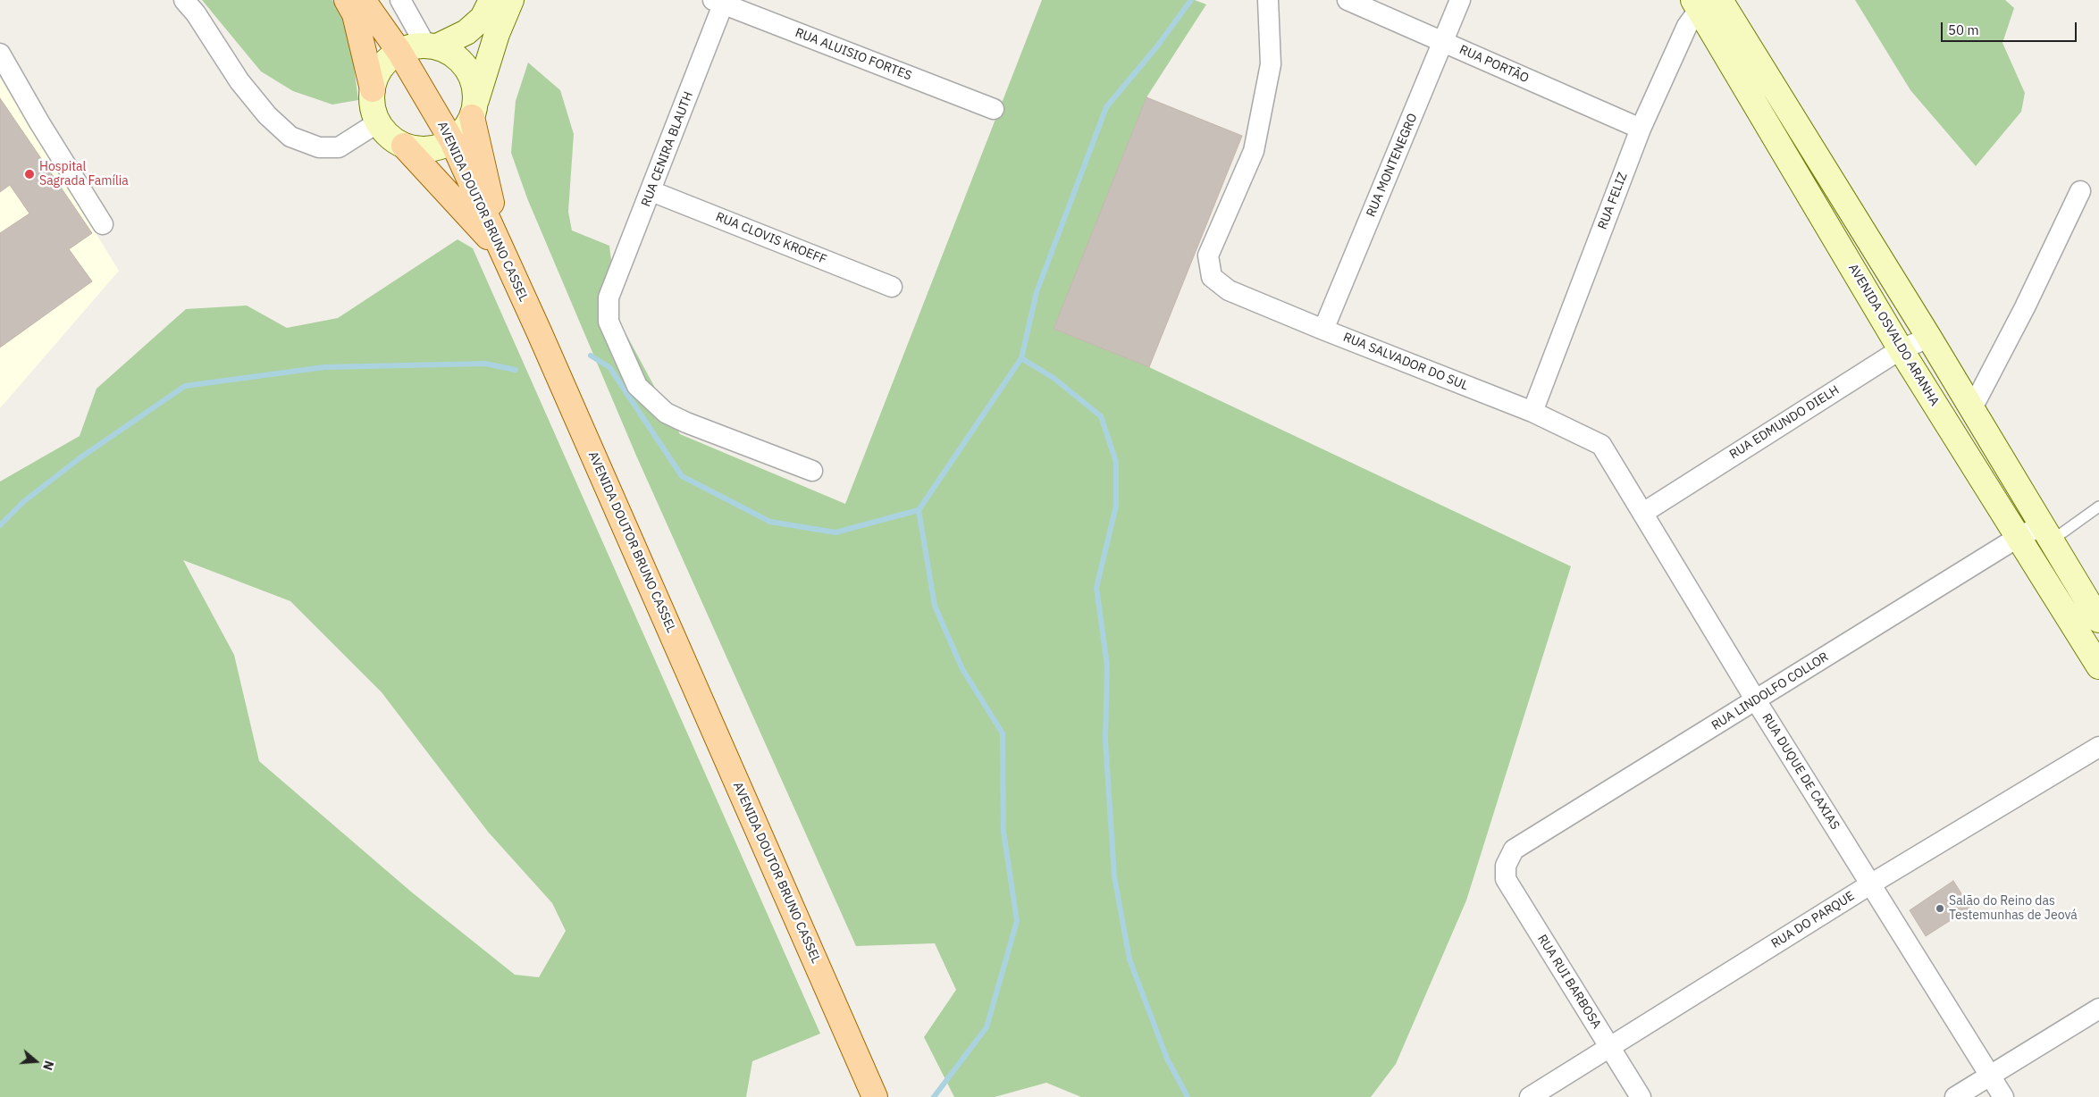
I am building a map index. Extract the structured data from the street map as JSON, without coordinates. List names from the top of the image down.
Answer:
{
  "streets": {
    "main road": ["AVENIDA DOUTOR BRUNO CASSEL", "AVENIDA OSVALDO ARANHA"],
    "street": [
      "RUA ALUISIO FORTES",
      "RUA PORTÃO",
      "RUA CENIRA BLAUTH",
      "RUA MONTENEGRO",
      "RUA FELIZ",
      "RUA CLOVIS KROEFF",
      "RUA SALVADOR DO SUL",
      "RUA EDMUNDO DIELH",
      "RUA LINDOLFO COLLOR",
      "RUA DUQUE DE CAXIAS",
      "RUA DO PARQUE",
      "RUA RUI BARBOSA"
    ]
  },
  "crossings": [
    ["RUA ALUISIO FORTES", "RUA CENIRA BLAUTH"],
    ["RUA PORTÃO", "RUA MONTENEGRO"],
    ["RUA PORTÃO", "RUA FELIZ"],
    ["RUA CENIRA BLAUTH", "RUA CLOVIS KROEFF"],
    ["RUA MONTENEGRO", "RUA SALVADOR DO SUL"],
    ["RUA FELIZ", "AVENIDA OSVALDO ARANHA"],
    ["RUA FELIZ", "RUA SALVADOR DO SUL"],
    ["AVENIDA OSVALDO ARANHA", "RUA EDMUNDO DIELH"],
    ["AVENIDA OSVALDO ARANHA", "RUA LINDOLFO COLLOR"],
    ["RUA SALVADOR DO SUL", "RUA DUQUE DE CAXIAS"],
    ["RUA EDMUNDO DIELH", "RUA DUQUE DE CAXIAS"],
    ["RUA LINDOLFO COLLOR", "RUA DUQUE DE CAXIAS"],
    ["RUA LINDOLFO COLLOR", "RUA RUI BARBOSA"],
    ["RUA DUQUE DE CAXIAS", "RUA DO PARQUE"],
    ["RUA DO PARQUE", "RUA RUI BARBOSA"]
  ],
  "places": ["Hospital Sagrada Família", "Salão do Reino das Testemunhas de Jeová"],
  "scale_bar": "50 m",
  "north": "right"
}
